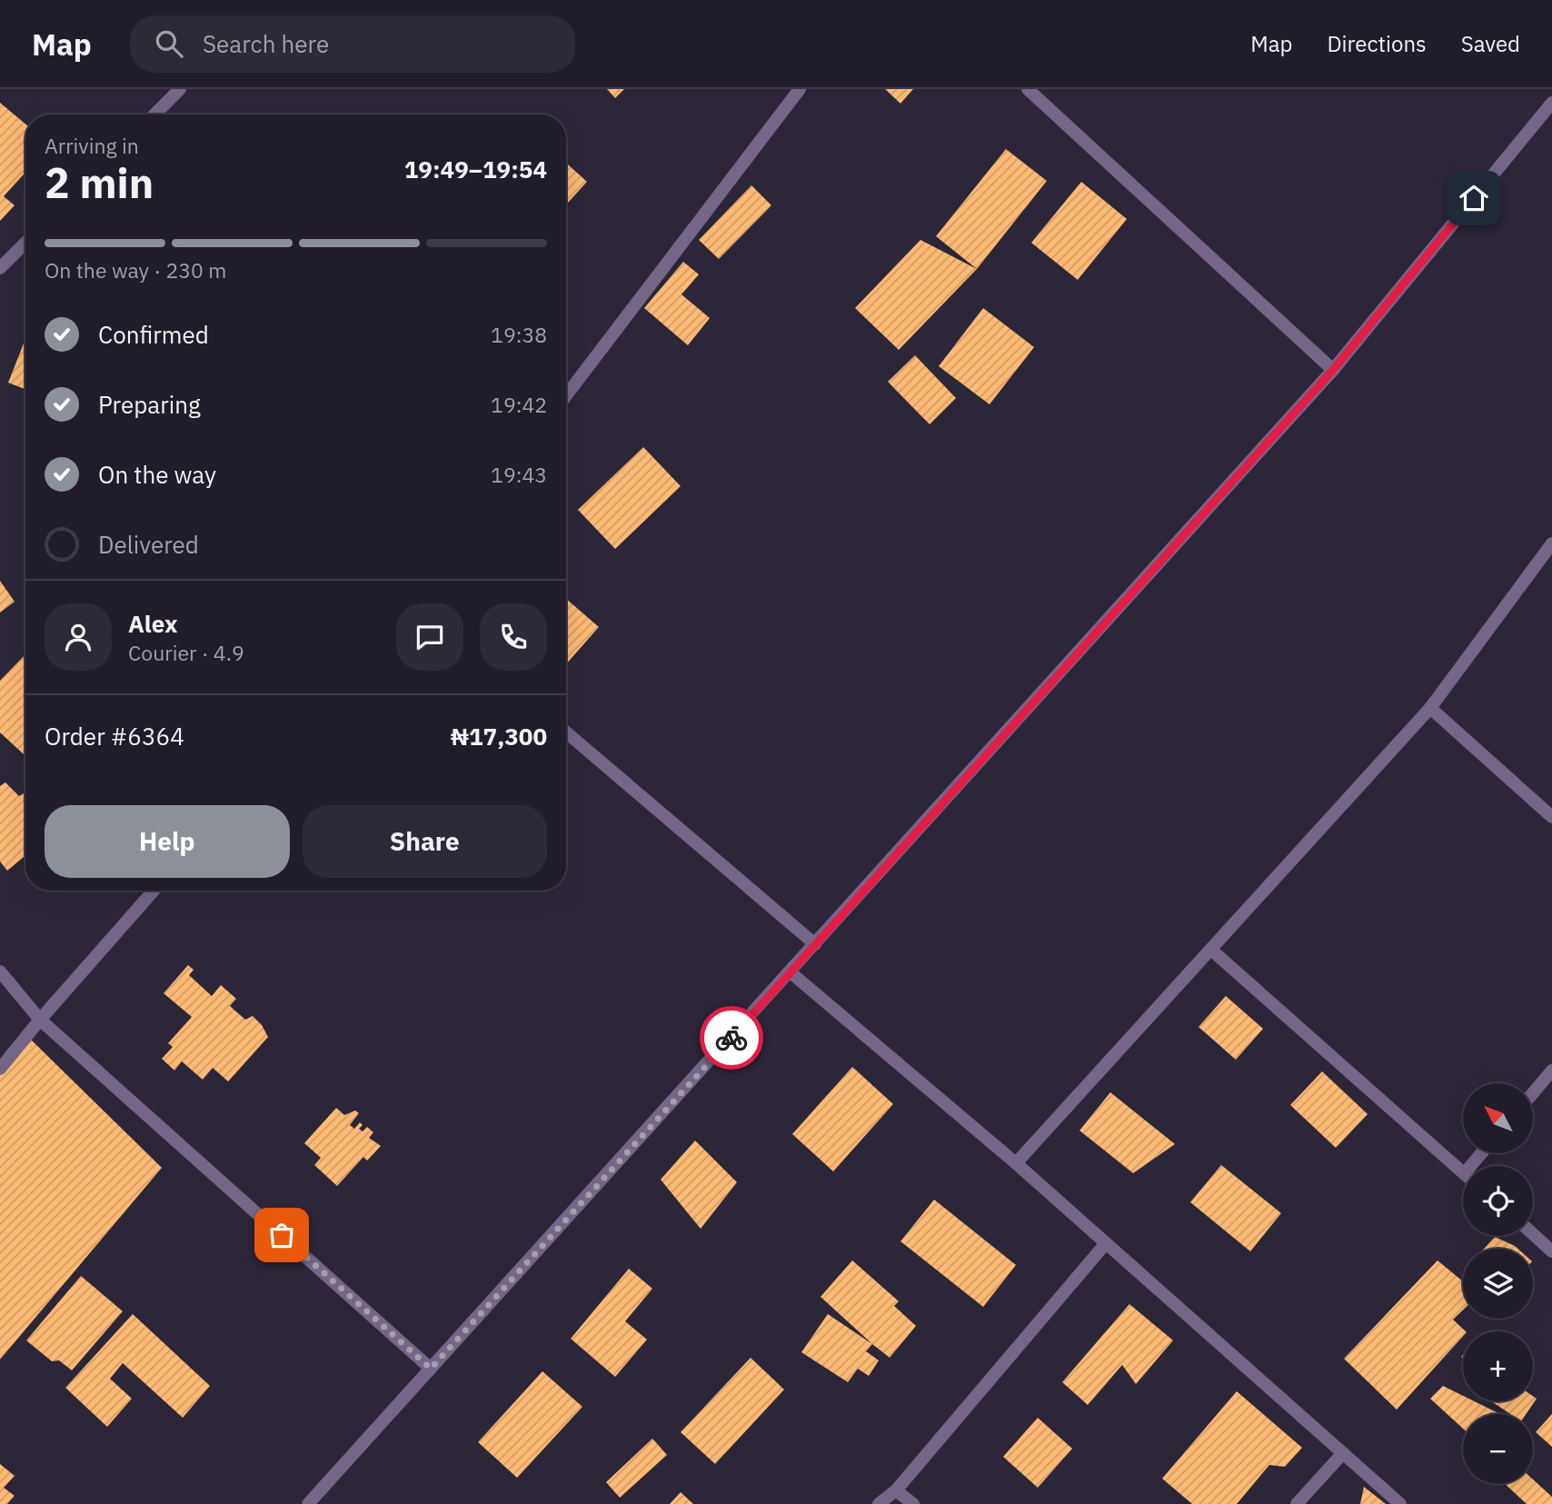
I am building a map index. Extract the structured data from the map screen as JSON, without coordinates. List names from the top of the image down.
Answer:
{
  "north": "top left",
  "page": {
    "header": "Map",
    "search": "Search here",
    "nav": ["Map", "Directions", "Saved"],
    "heading": ["2 min", "Arriving in", "19:49–19:54"],
    "panel": [
      "Alex",
      "Courier · 4.9",
      "Order #6364",
      "₦17,300"
    ],
    "bar": "On the way · 230 m",
    "list": [
      ["Confirmed", "19:38"],
      ["Preparing", "19:42"],
      ["On the way", "19:43"],
      "Delivered"
    ],
    "buttons": ["Help", "Share"],
    "map_buttons": ["+", "−"]
  }
}
